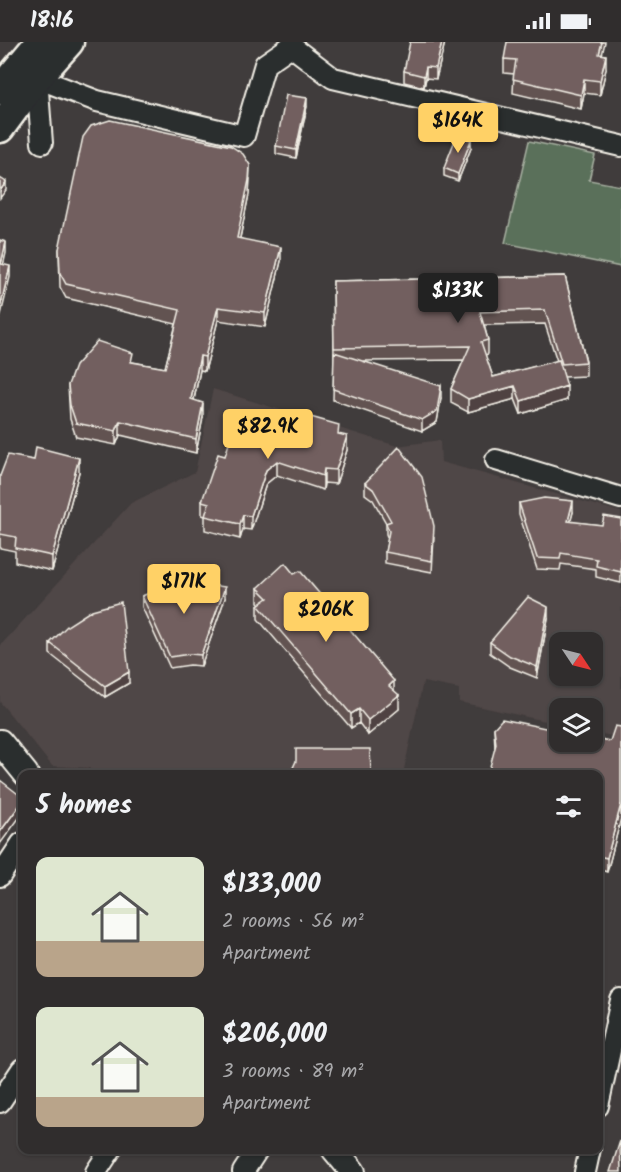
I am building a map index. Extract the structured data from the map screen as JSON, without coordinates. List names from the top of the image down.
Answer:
{
  "north": "bottom right",
  "page": {
    "status": "18:16",
    "price": [
      "$164K",
      "$133K",
      "$82.9K",
      "$171K",
      "$206K"
    ],
    "heading": "5 homes",
    "list": [
      {
        "name": "$133,000",
        "note": "2 rooms · 56 m² · Apartment"
      },
      {
        "name": "$206,000",
        "note": "3 rooms · 89 m² · Apartment"
      }
    ]
  }
}
